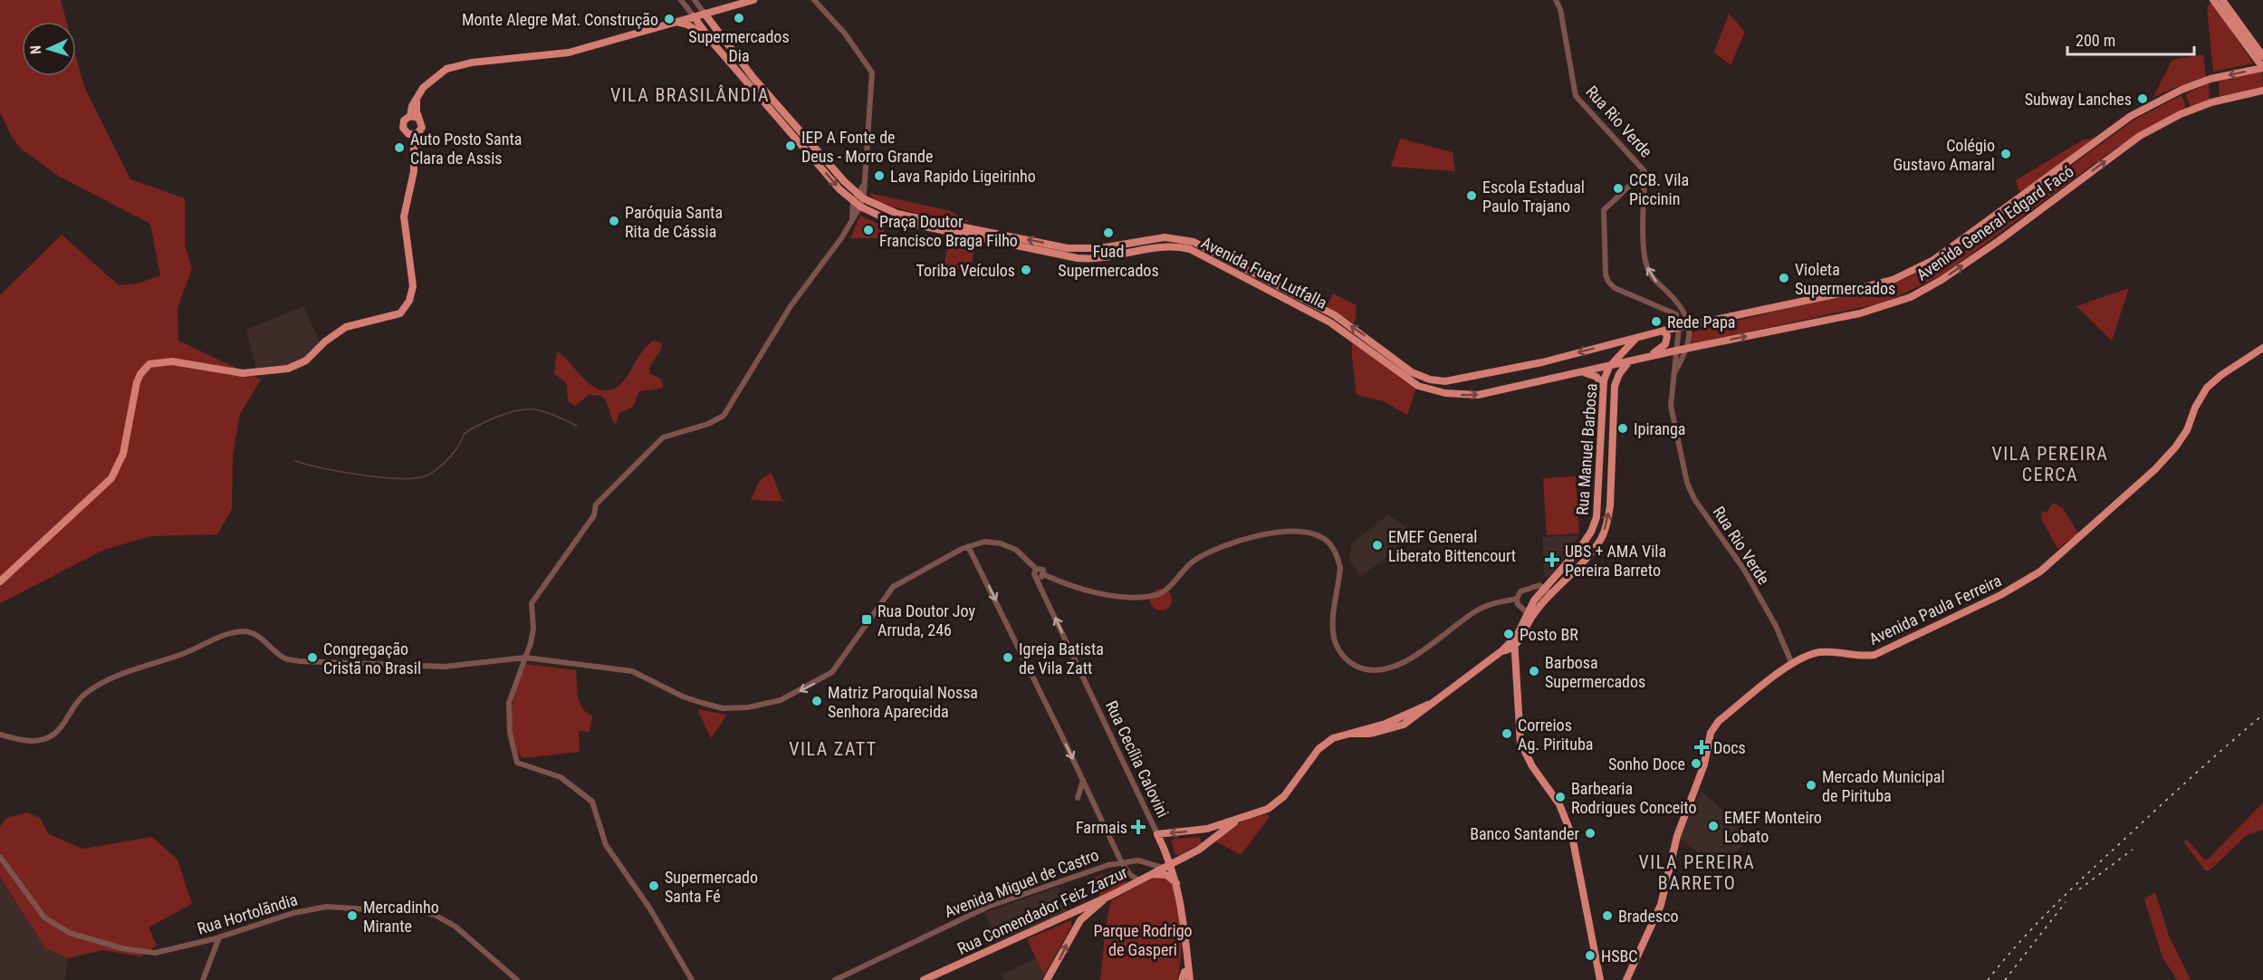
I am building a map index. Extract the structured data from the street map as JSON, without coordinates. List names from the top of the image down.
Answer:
{
  "streets": {
    "main road": [
      "Avenida General Edgard Facó",
      "Avenida Fuad Lutfalla",
      "Rua Manuel Barbosa",
      "Avenida Paula Ferreira",
      "Rua Cecília Calovini",
      "Rua Comendador Feiz Zarzur"
    ],
    "street": ["Rua Rio Verde", "Avenida Miguel de Castro", "Rua Hortolãndia"]
  },
  "crossings": [
    ["Rua Rio Verde", "Avenida General Edgard Facó"],
    ["Rua Rio Verde", "Avenida Paula Ferreira"],
    ["Avenida General Edgard Facó", "Avenida Fuad Lutfalla"],
    ["Avenida General Edgard Facó", "Rua Manuel Barbosa"],
    ["Avenida Fuad Lutfalla", "Rua Manuel Barbosa"],
    ["Rua Cecília Calovini", "Rua Comendador Feiz Zarzur"],
    ["Avenida Miguel de Castro", "Rua Comendador Feiz Zarzur"]
  ],
  "districts": [
    "VILA BRASILÂNDIA",
    "VILA PEREIRA CERCA",
    "VILA ZATT",
    "VILA PEREIRA BARRETO"
  ],
  "parks": ["Parque Rodrigo de Gasperi"],
  "places": {
    "other": [
      "Supermercados Dia",
      "Monte Alegre Mat. Construção",
      "Subway Lanches",
      "IEP A Fonte de Deus - Morro Grande",
      "Auto Posto Santa Clara de Assis",
      "Colégio Gustavo Amaral",
      "Lava Rapido Ligeirinho",
      "CCB. Vila Piccinin",
      "Escola Estadual Paulo Trajano",
      "Paróquia Santa Rita de Cássia",
      "Praça Doutor Francisco Braga Filho",
      "Fuad Supermercados",
      "Toriba Veículos",
      "Violeta Supermercados",
      "Rede Papa",
      "Ipiranga",
      "EMEF General Liberato Bittencourt",
      "Posto BR",
      "Congregação Cristã no Brasil",
      "Igreja Batista de Vila Zatt",
      "Barbosa Supermercados",
      "Matriz Paroquial Nossa Senhora Aparecida",
      "Correios Ag. Pirituba",
      "Sonho Doce",
      "Mercado Municipal de Pirituba",
      "Barbearia Rodrigues Conceito",
      "EMEF Monteiro Lobato",
      "Banco Santander",
      "Supermercado Santa Fé",
      "Mercadinho Mirante",
      "Bradesco",
      "HSBC"
    ],
    "health": ["UBS + AMA Vila Pereira Barreto", "Docs", "Farmais"],
    "transit": ["Rua Doutor Joy Arruda, 246"]
  },
  "scale_bar": "200 m",
  "north": "left"
}
